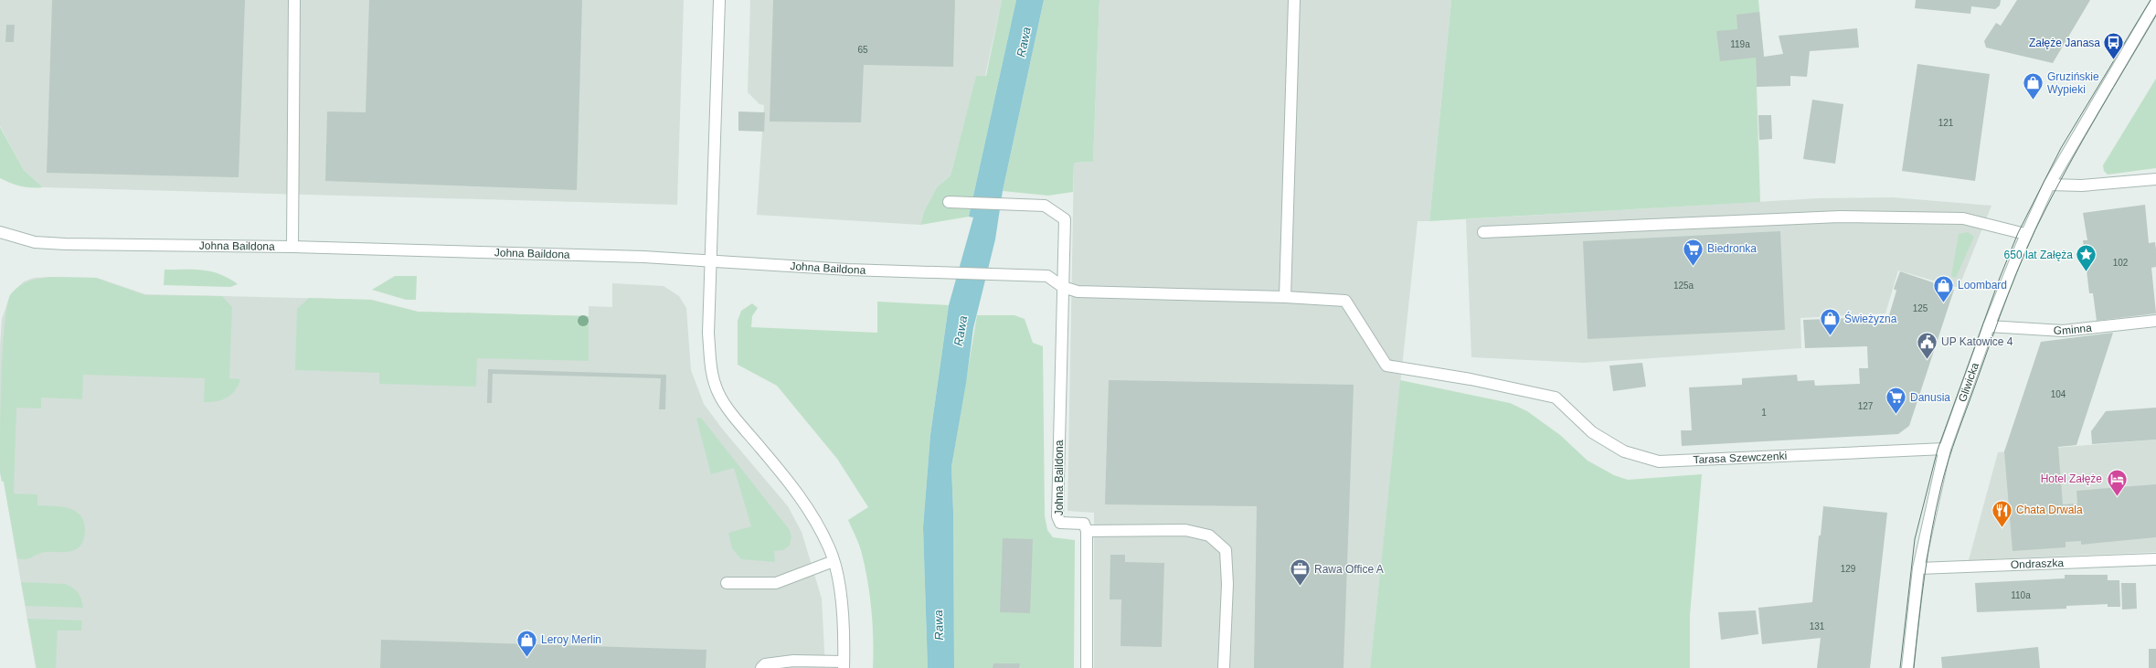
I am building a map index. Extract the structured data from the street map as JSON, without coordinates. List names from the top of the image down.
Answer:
{
  "streets": {
    "street": [
      "Johna Baildona",
      "Gminna",
      "Gliwicka",
      "Tarasa Szewczenki",
      "Ondraszka"
    ]
  },
  "crossings": [
    ["Johna Baildona", "Tarasa Szewczenki"],
    ["Gminna", "Gliwicka"],
    ["Gliwicka", "Tarasa Szewczenki"],
    ["Gliwicka", "Ondraszka"]
  ],
  "water": ["Rawa"],
  "places": {
    "bus stop": ["Załęże Janasa"],
    "shop": [
      "Gruzińskie Wypieki",
      "Loombard",
      "Świeżyzna",
      "Leroy Merlin"
    ],
    "supermarket": ["Biedronka", "Danusia"],
    "place": ["650 lat Załęża"],
    "public building": ["UP Katowice 4"],
    "hotel": ["Hotel Załęże"],
    "restaurant": ["Chata Drwala"],
    "office": ["Rawa Office A"]
  },
  "house_numbers": [
    "119a",
    "65",
    "121",
    "102",
    "125a",
    "125",
    "104",
    "127",
    "1",
    "129",
    "110a",
    "131"
  ]
}
